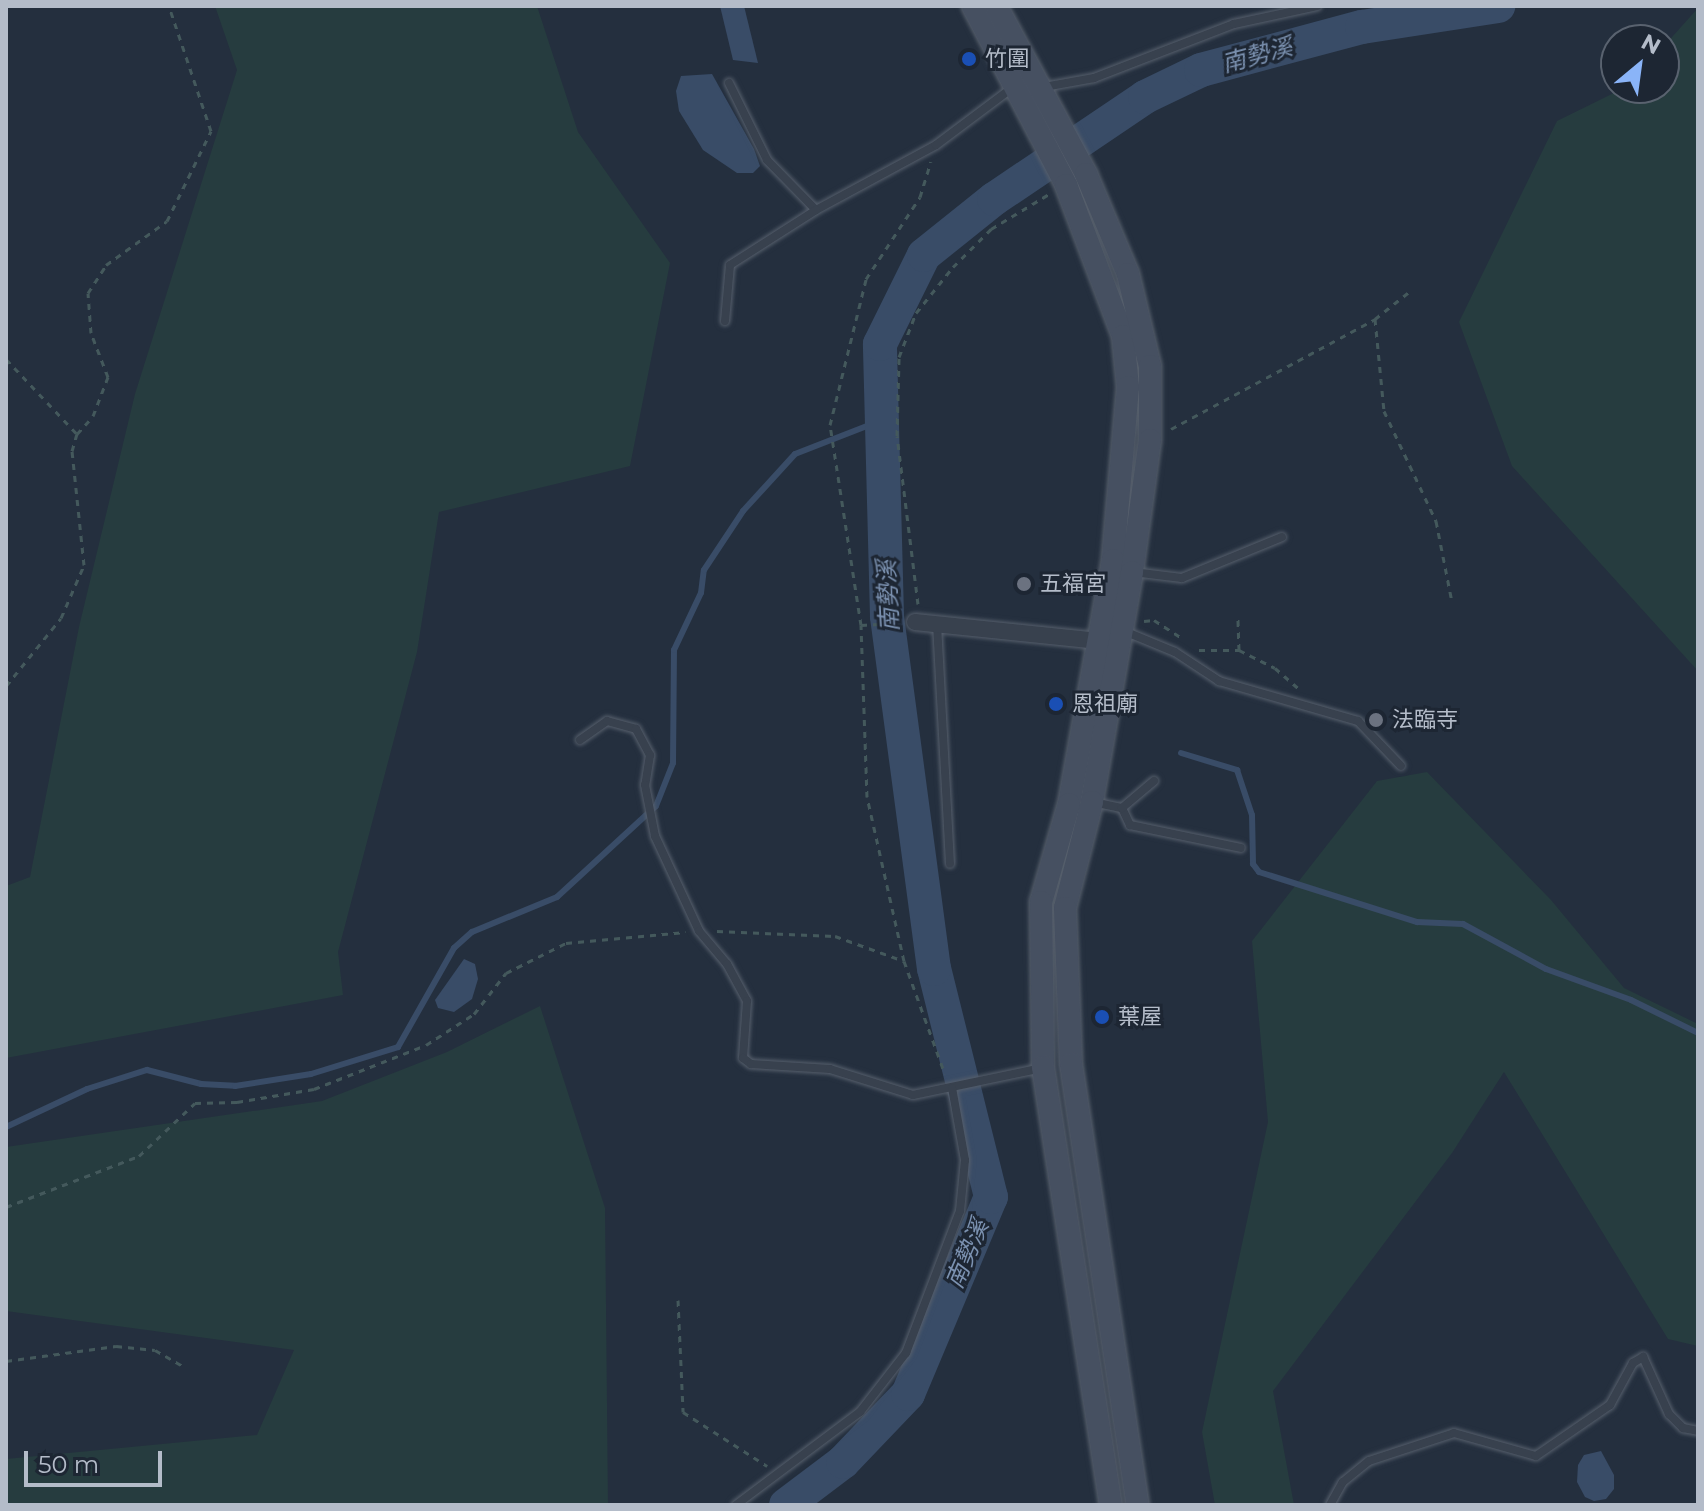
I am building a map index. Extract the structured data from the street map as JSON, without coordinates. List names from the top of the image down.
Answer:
{
  "water": ["南勢溪"],
  "places": [
    "竹圍",
    "五福宮",
    "恩祖廟",
    "法臨寺",
    "葉屋"
  ],
  "scale_bar": "50 m",
  "north": "top right"
}
